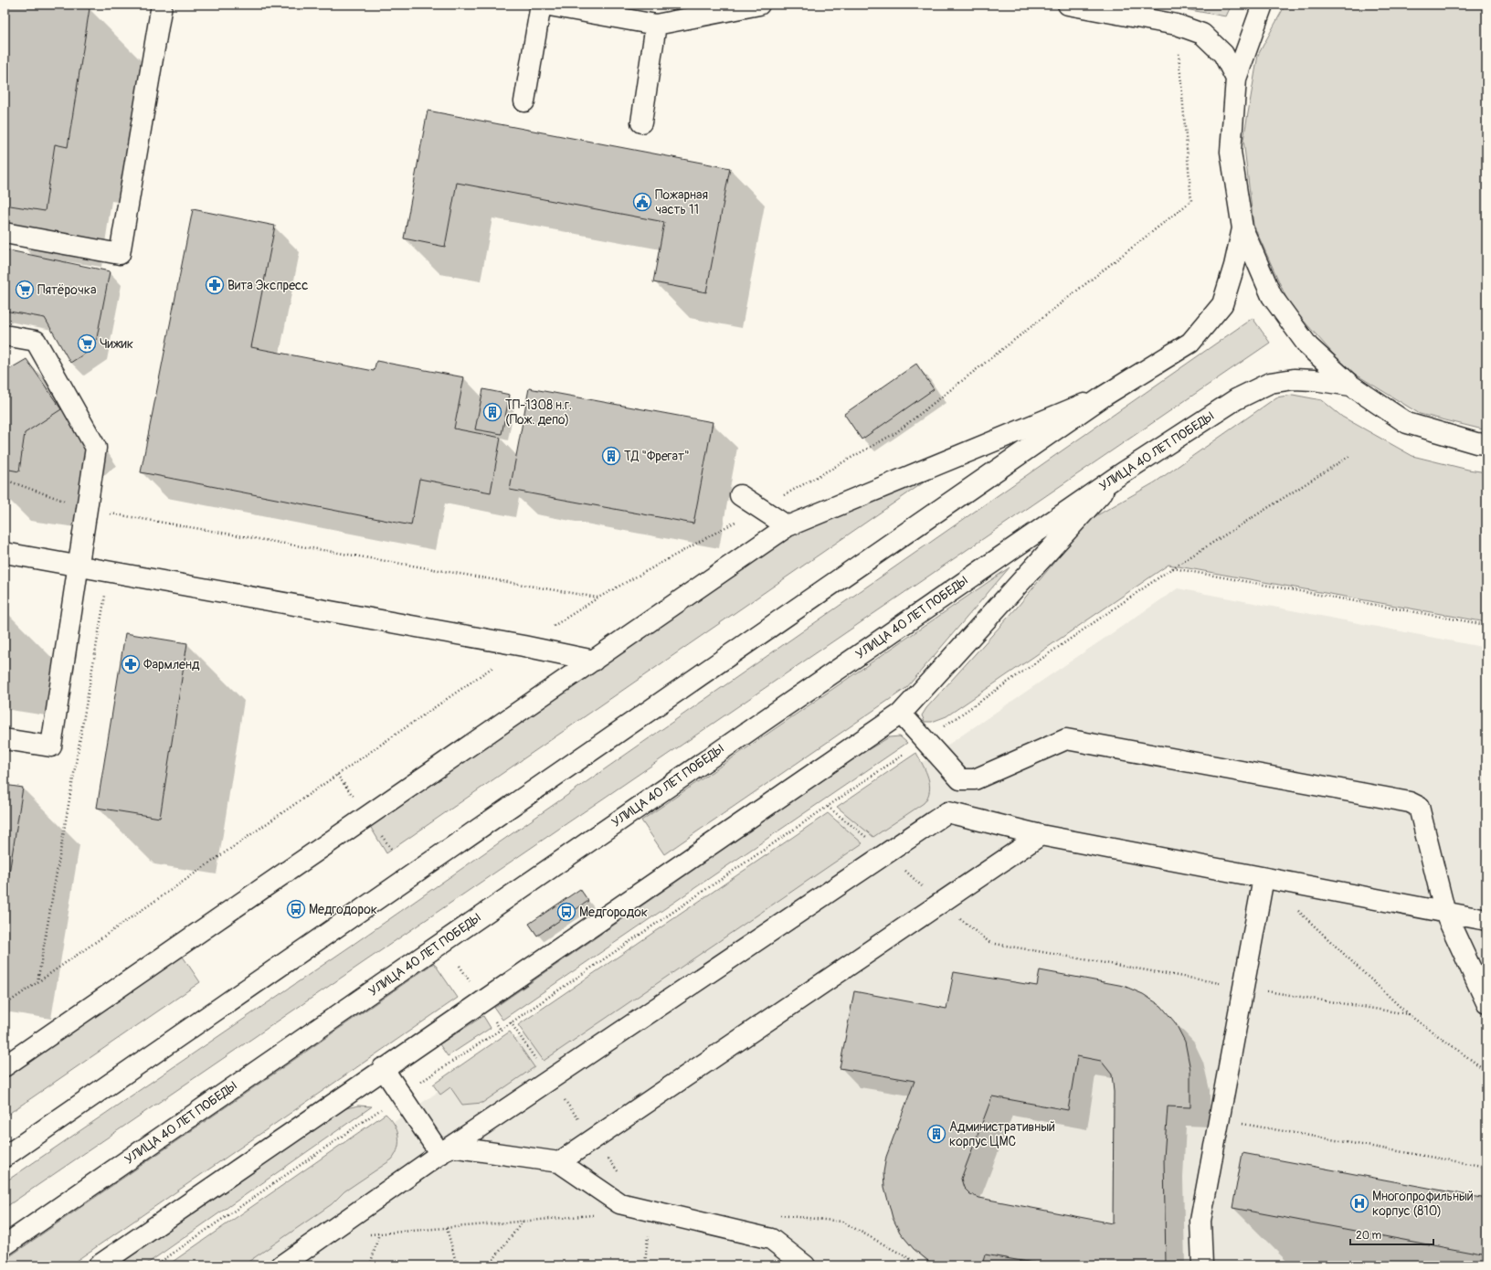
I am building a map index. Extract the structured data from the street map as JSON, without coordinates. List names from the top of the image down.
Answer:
{
  "streets": {
    "main road": ["УЛИЦА 40 ЛЕТ ПОБЕДЫ"]
  },
  "places": {
    "public building": ["Пожарная часть 11"],
    "pharmacy": ["Вита Экспресс", "Фармленд"],
    "supermarket": ["Пятёрочка", "Чижик"],
    "building": ["ТП-1308 н.г. (Пож. депо)", "ТД \"Фрегат\"", "Административный корпус ЦМС"],
    "bus stop": ["Медгодорок", "Медгородок"],
    "hospital": ["Многопрофильный корпус (810)"]
  },
  "scale_bar": "20 m"
}
